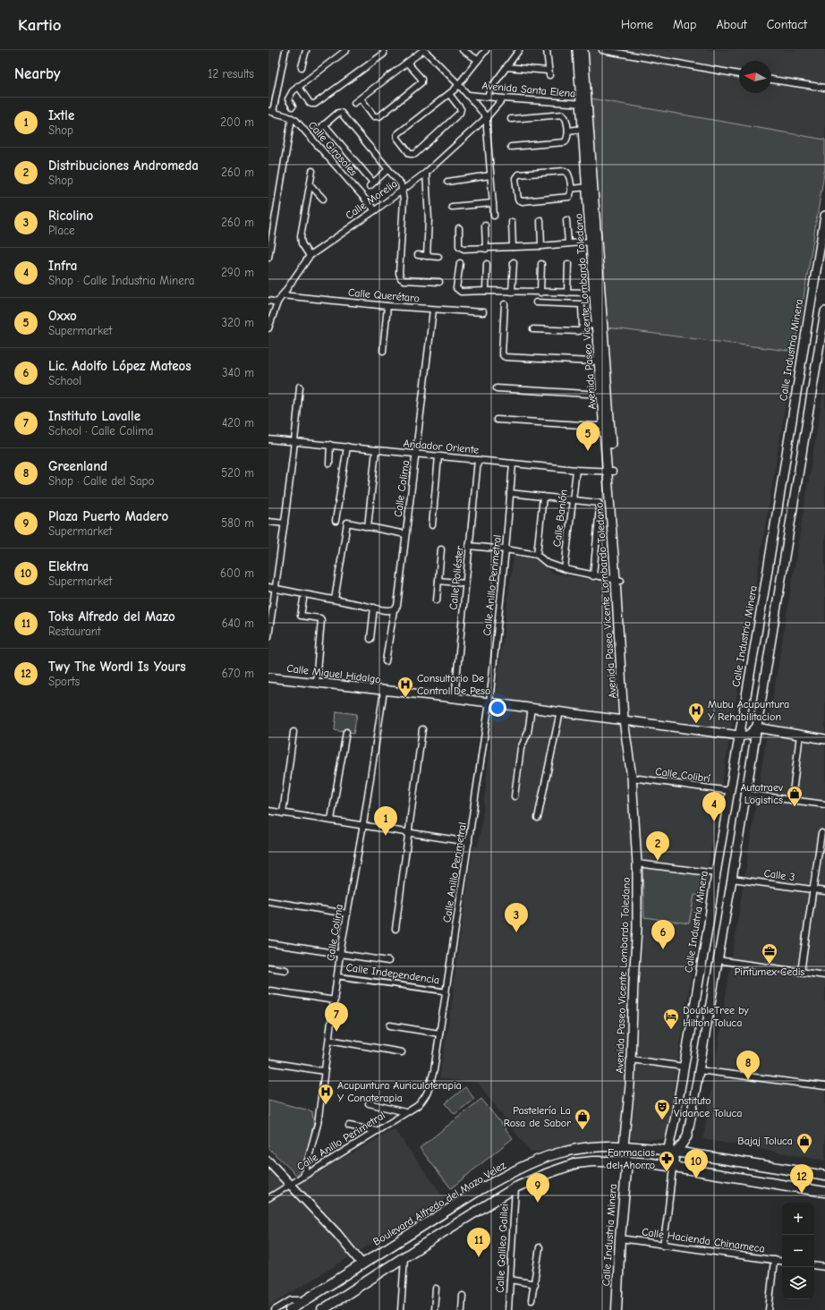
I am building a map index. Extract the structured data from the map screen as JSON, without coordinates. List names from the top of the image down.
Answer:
{
  "streets": {
    "main road": [
      "Avenida Paseo Vicente Lombardo Toledano",
      "Calle Industria Minera",
      "Calle Miguel Hidalgo",
      "Boulevard Alfredo del Mazo Velez"
    ],
    "street": [
      "Avenida Santa Elena",
      "Calle Girasoles",
      "Calle Morelia",
      "Calle Querétaro",
      "Andador Oriente",
      "Calle Colima",
      "Calle Banlón",
      "Calle Poliéster",
      "Calle Anillo Perimetral",
      "Calle Colibrí",
      "Calle 3",
      "Calle Independencia",
      "Calle Hacienda Chinameca",
      "Calle Galileo Galilei"
    ]
  },
  "crossings": [
    ["Avenida Santa Elena", "Calle Morelia"],
    ["Avenida Santa Elena", "Avenida Paseo Vicente Lombardo Toledano"],
    ["Calle Girasoles", "Calle Morelia"],
    ["Calle Morelia", "Calle Querétaro"],
    ["Calle Querétaro", "Calle Colima"],
    ["Avenida Paseo Vicente Lombardo Toledano", "Andador Oriente"],
    ["Avenida Paseo Vicente Lombardo Toledano", "Calle Miguel Hidalgo"],
    ["Avenida Paseo Vicente Lombardo Toledano", "Calle Colibrí"],
    ["Avenida Paseo Vicente Lombardo Toledano", "Boulevard Alfredo del Mazo Velez"],
    ["Calle Industria Minera", "Calle Miguel Hidalgo"],
    ["Calle Industria Minera", "Calle Colibrí"],
    ["Calle Industria Minera", "Calle 3"],
    ["Calle Industria Minera", "Boulevard Alfredo del Mazo Velez"],
    ["Calle Industria Minera", "Calle Hacienda Chinameca"],
    ["Andador Oriente", "Calle Colima"],
    ["Andador Oriente", "Calle Banlón"],
    ["Andador Oriente", "Calle Poliéster"],
    ["Andador Oriente", "Calle Anillo Perimetral"],
    ["Calle Colima", "Calle Anillo Perimetral"],
    ["Calle Colima", "Calle Miguel Hidalgo"],
    ["Calle Colima", "Calle Independencia"],
    ["Calle Poliéster", "Calle Miguel Hidalgo"],
    ["Calle Anillo Perimetral", "Calle Miguel Hidalgo"],
    ["Calle Anillo Perimetral", "Calle Independencia"]
  ],
  "places": {
    "hospital": ["Consultorio De Control De Peso", "Mubu Acupuntura Y Rehabilitacion", "Acupuntura Auriculoterapia Y Conoterapia"],
    "shop": ["Autotraev Logistics", "Pastelería La Rosa de Sabor", "Bajaj Toluca"],
    "office": ["Pintumex Cedis"],
    "hotel": ["DoubleTree by Hilton Toluca"],
    "theatre": ["Instituto Vidance Toluca"],
    "pharmacy": ["Farmacias del Ahorro"]
  },
  "north": "left",
  "page": {
    "header": "Kartio",
    "nav": [
      "Home",
      "Map",
      "About",
      "Contact"
    ],
    "heading": ["Nearby", "12 results"],
    "list": [
      {
        "mark": "1",
        "name": "Ixtle",
        "note": "Shop",
        "value": "200 m"
      },
      {
        "mark": "2",
        "name": "Distribuciones Andromeda",
        "note": "Shop",
        "value": "260 m"
      },
      {
        "mark": "3",
        "name": "Ricolino",
        "note": "Place",
        "value": "260 m"
      },
      {
        "mark": "4",
        "name": "Infra",
        "note": "Shop · Calle Industria Minera",
        "value": "290 m"
      },
      {
        "mark": "5",
        "name": "Oxxo",
        "note": "Supermarket",
        "value": "320 m"
      },
      {
        "mark": "6",
        "name": "Lic. Adolfo López Mateos",
        "note": "School",
        "value": "340 m"
      },
      {
        "mark": "7",
        "name": "Instituto Lavalle",
        "note": "School · Calle Colima",
        "value": "420 m"
      },
      {
        "mark": "8",
        "name": "Greenland",
        "note": "Shop · Calle del Sapo",
        "value": "520 m"
      },
      {
        "mark": "9",
        "name": "Plaza Puerto Madero",
        "note": "Supermarket",
        "value": "580 m"
      },
      {
        "mark": "10",
        "name": "Elektra",
        "note": "Supermarket",
        "value": "600 m"
      },
      {
        "mark": "11",
        "name": "Toks Alfredo del Mazo",
        "note": "Restaurant",
        "value": "640 m"
      },
      {
        "mark": "12",
        "name": "Twy The Wordl Is Yours",
        "note": "Sports",
        "value": "670 m"
      }
    ],
    "pins": [
      "5",
      "4",
      "1",
      "2",
      "3",
      "6",
      "7",
      "8",
      "10",
      "12",
      "9",
      "11"
    ],
    "map_buttons": ["+", "−"]
  }
}
